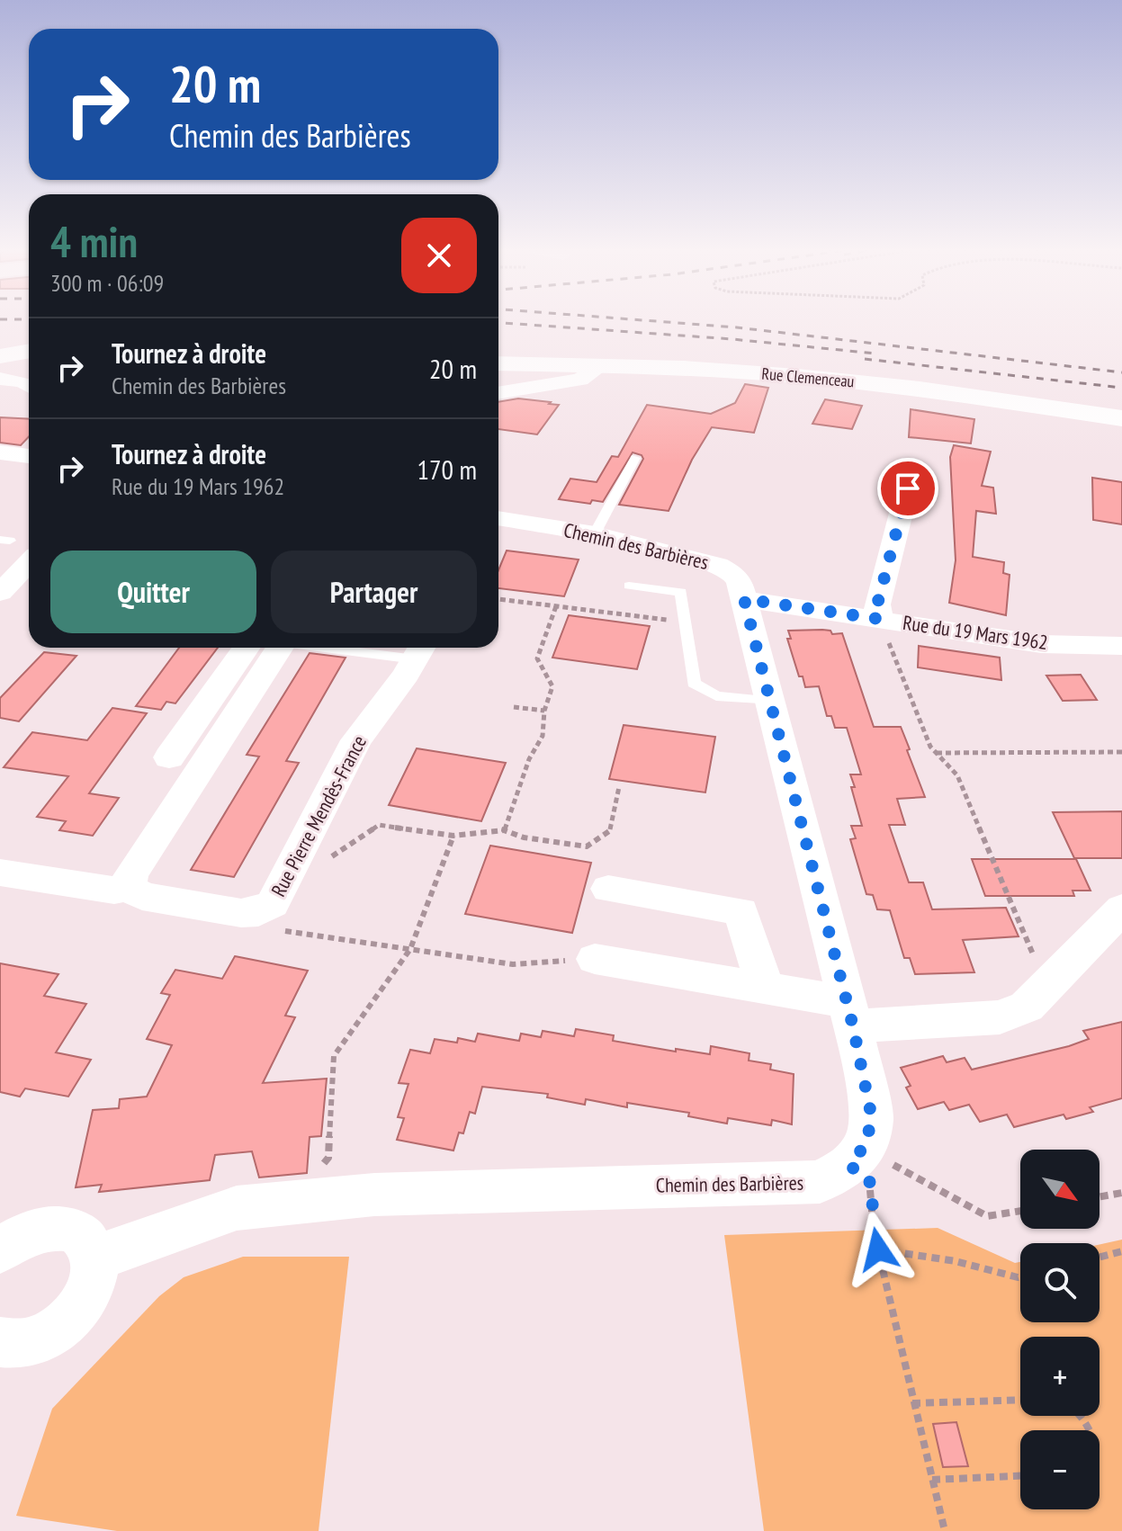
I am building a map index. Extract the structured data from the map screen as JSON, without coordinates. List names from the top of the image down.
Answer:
{
  "streets": {
    "street": [
      "Rue Clemenceau",
      "Chemin des Barbières",
      "Rue du 19 Mars 1962",
      "Rue Pierre Mendès-France"
    ]
  },
  "crossings": [
    ["Chemin des Barbières", "Rue du 19 Mars 1962"]
  ],
  "north": "bottom right",
  "page": {
    "turn": ["20 m", "Chemin des Barbières"],
    "heading": ["4 min", "300 m · 06:09"],
    "list": [
      {
        "name": "Tournez à droite",
        "note": "Chemin des Barbières",
        "value": "20 m"
      },
      {
        "name": "Tournez à droite",
        "note": "Rue du 19 Mars 1962",
        "value": "170 m"
      }
    ],
    "buttons": ["Quitter", "Partager"],
    "map_buttons": ["+", "−"]
  }
}
